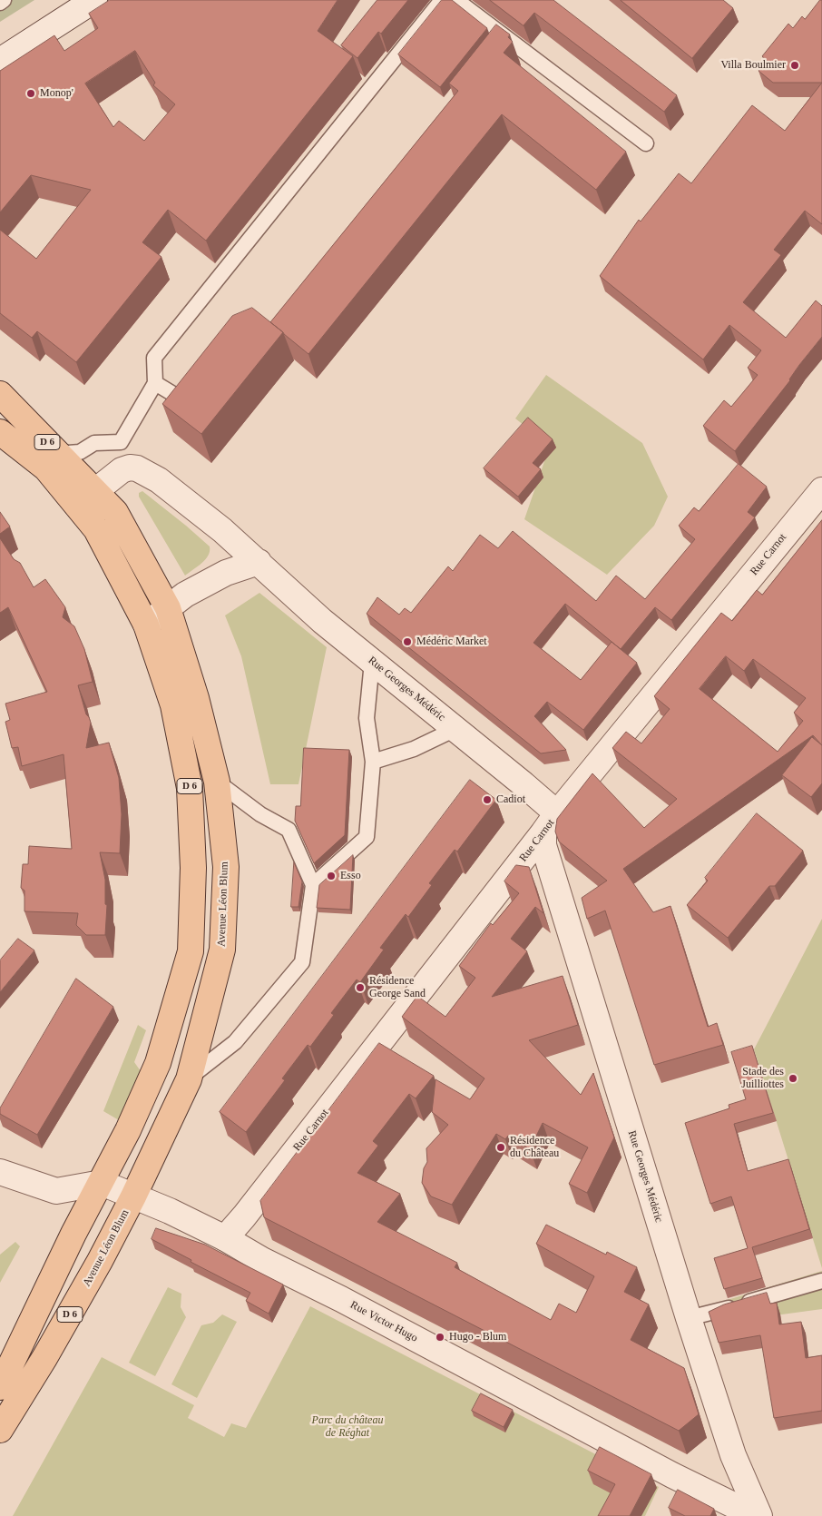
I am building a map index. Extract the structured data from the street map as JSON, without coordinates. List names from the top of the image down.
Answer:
{
  "streets": {
    "main road": ["D 6", "Avenue Léon Blum"],
    "street": ["Rue Carnot", "Rue Georges Médéric", "Rue Victor Hugo"]
  },
  "crossings": [
    ["D 6", "Rue Victor Hugo"],
    ["Rue Carnot", "Rue Georges Médéric"],
    ["Rue Carnot", "Rue Victor Hugo"],
    ["Rue Georges Médéric", "Avenue Léon Blum"],
    ["Avenue Léon Blum", "Rue Victor Hugo"]
  ],
  "parks": ["Parc du château de Réghat"],
  "places": [
    "Villa Boulmier",
    "Monop'",
    "Médéric Market",
    "Cadiot",
    "Esso",
    "Résidence George Sand",
    "Stade des Juilliottes",
    "Résidence du Château",
    "Hugo - Blum"
  ]
}
